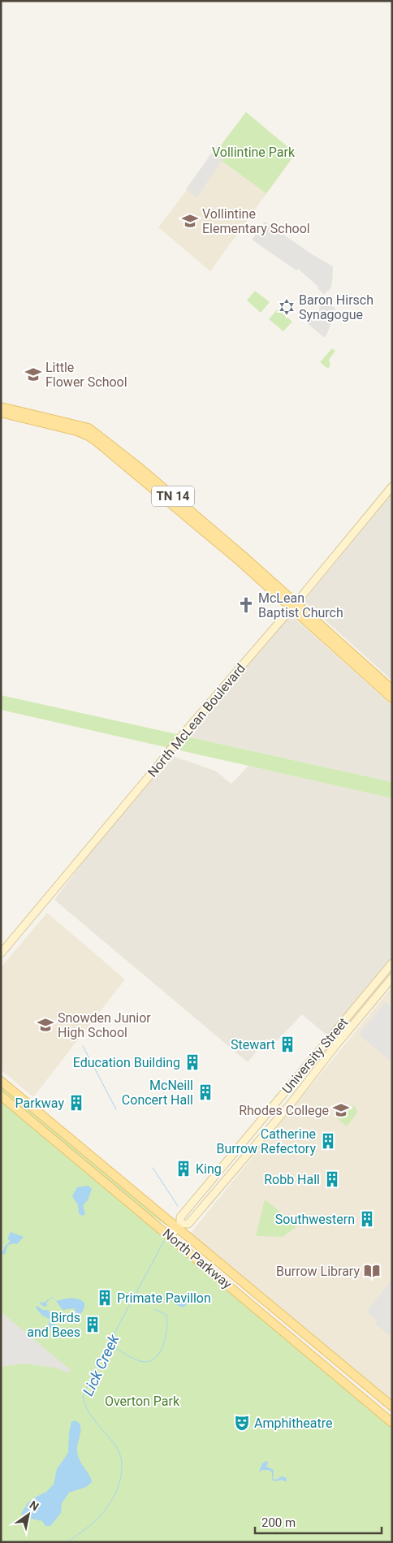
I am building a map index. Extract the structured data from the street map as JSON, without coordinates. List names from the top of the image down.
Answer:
{
  "streets": {
    "main road": [
      "TN 14",
      "North McLean Boulevard",
      "University Street",
      "North Parkway"
    ]
  },
  "crossings": [
    ["TN 14", "North McLean Boulevard"],
    ["University Street", "North Parkway"]
  ],
  "water": ["Lick Creek"],
  "parks": ["Vollintine Park", "Overton Park"],
  "places": {
    "school or university": [
      "Vollintine Elementary School",
      "Little Flower School",
      "Snowden Junior High School",
      "Rhodes College"
    ],
    "synagogue": ["Baron Hirsch Synagogue"],
    "church": ["McLean Baptist Church"],
    "building": [
      "Stewart",
      "Education Building",
      "McNeill Concert Hall",
      "Parkway",
      "Catherine Burrow Refectory",
      "King",
      "Robb Hall",
      "Southwestern",
      "Primate Pavillon",
      "Birds and Bees"
    ],
    "library": ["Burrow Library"],
    "theatre": ["Amphitheatre"]
  },
  "scale_bar": "200 m",
  "north": "top right"
}
